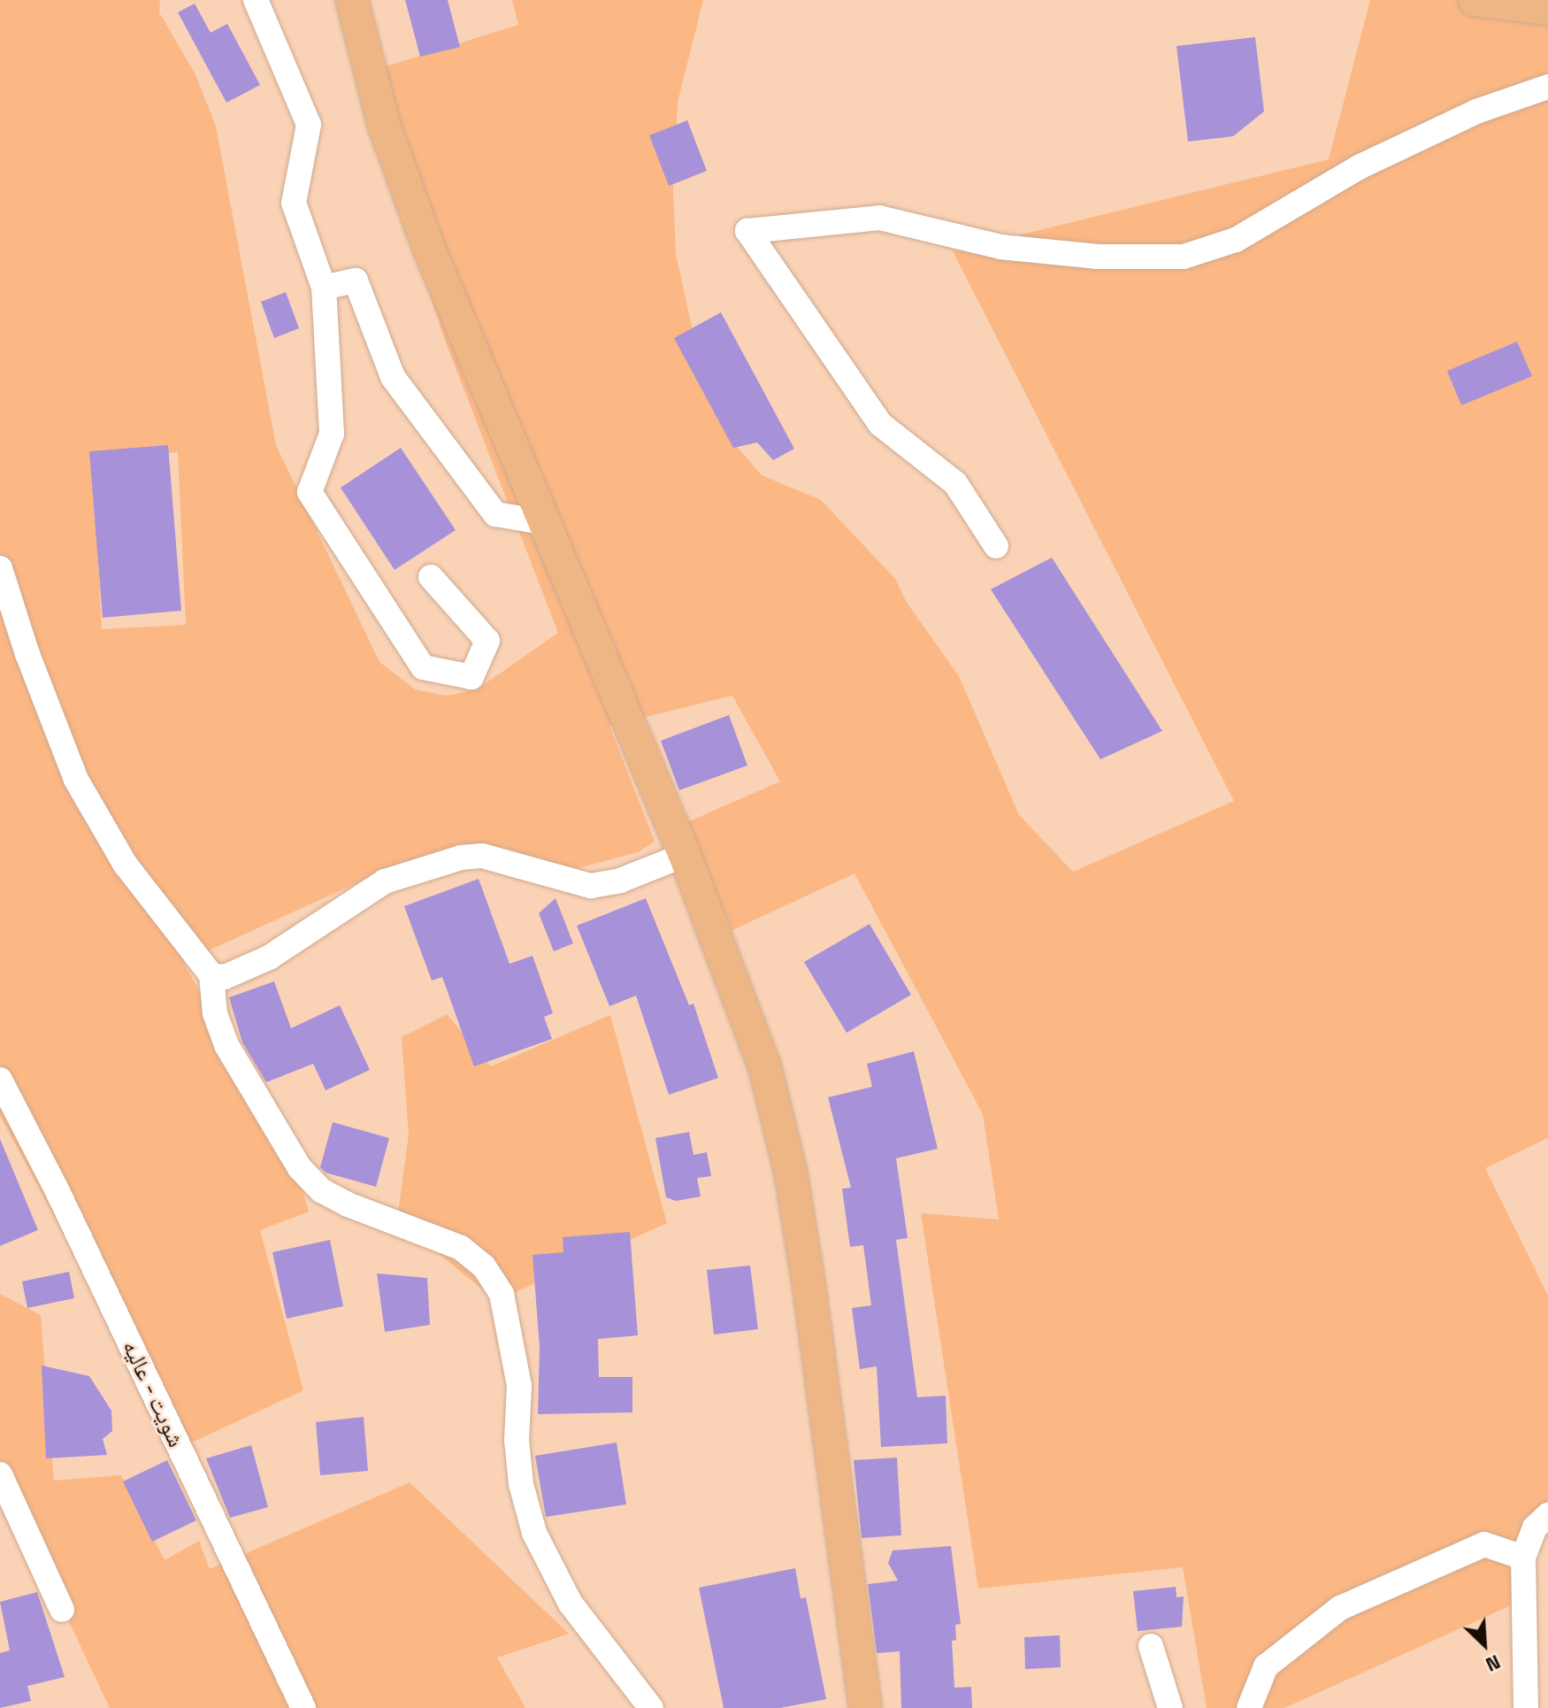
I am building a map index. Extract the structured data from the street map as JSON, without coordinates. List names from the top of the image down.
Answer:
{
  "streets": {
    "street": ["شويت - عاليه"]
  },
  "north": "bottom right"
}
